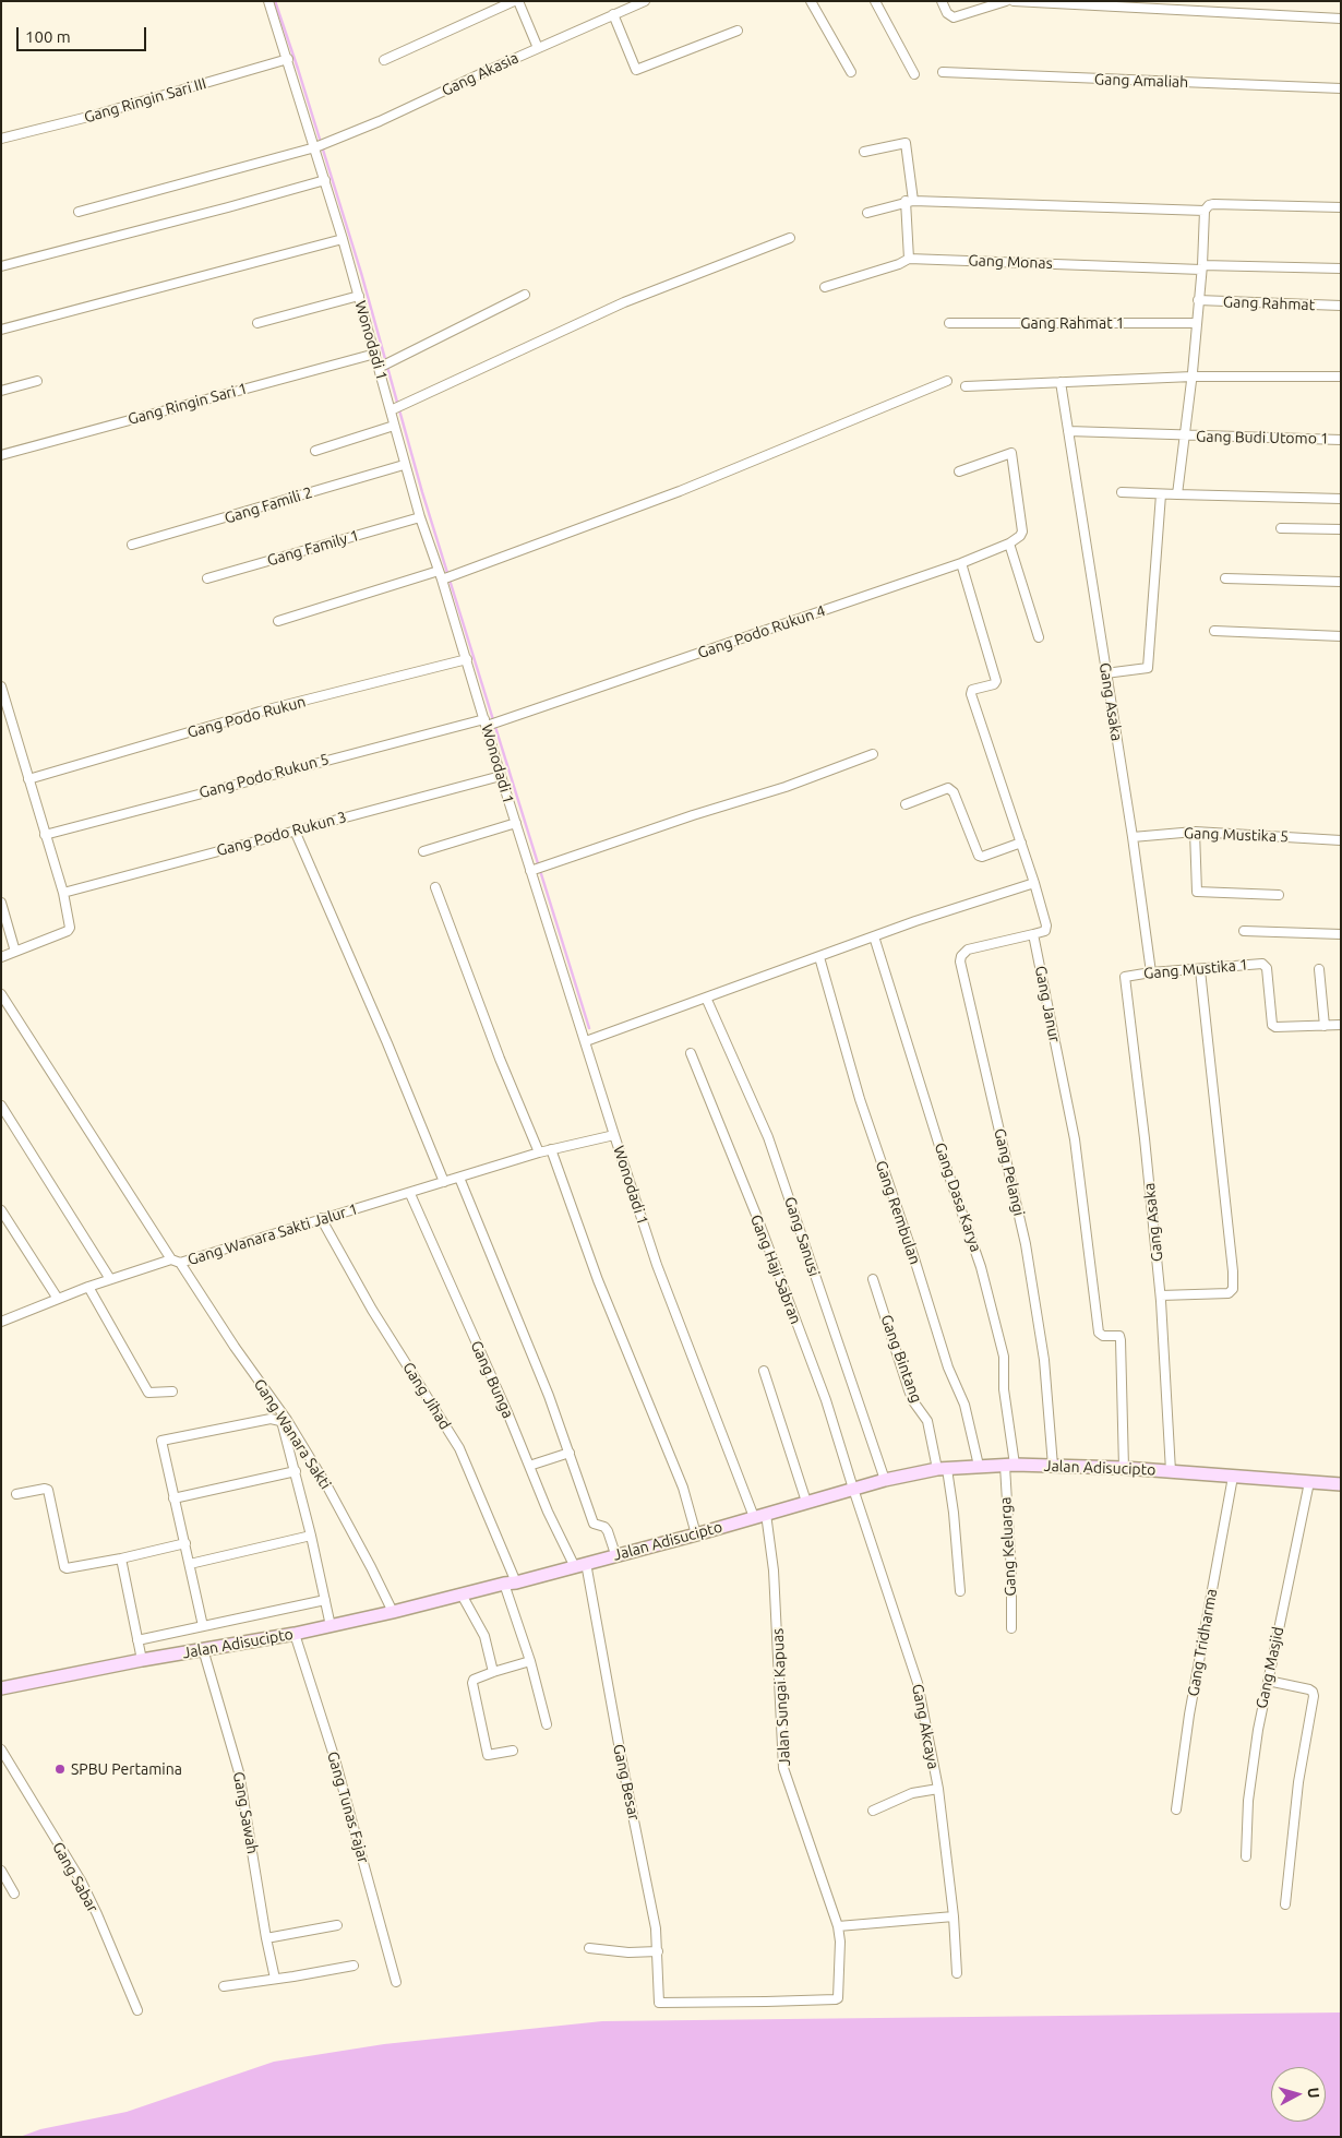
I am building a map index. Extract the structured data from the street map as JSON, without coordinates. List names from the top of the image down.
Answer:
{
  "streets": {
    "main road": ["Jalan Adisucipto"],
    "street": [
      "Gang Akasia",
      "Gang Amaliah",
      "Gang Ringin Sari III",
      "Gang Monas",
      "Gang Rahmat",
      "Gang Rahmat 1",
      "Wonodadi 1",
      "Gang Ringin Sari 1",
      "Gang Budi Utomo 1",
      "Gang Famili 2",
      "Gang Family 1",
      "Gang Podo Rukun 4",
      "Gang Asaka",
      "Gang Podo Rukun",
      "Gang Podo Rukun 5",
      "Gang Podo Rukun 3",
      "Gang Mustika 5",
      "Gang Mustika 1",
      "Gang Janur",
      "Gang Pelangi",
      "Gang Dasa Karya",
      "Gang Rembulan",
      "Gang Wanara Sakti Jalur 1",
      "Gang Sanusi",
      "Gang Haji Sabran",
      "Gang Bintang",
      "Gang Bunga",
      "Gang Jihad",
      "Gang Wanara Sakti",
      "Gang Keluarga",
      "Gang Tridharma",
      "Gang Masjid",
      "Jalan Sungai Kapuas",
      "Gang Akcaya",
      "Gang Besar",
      "Gang Tunas Fajar",
      "Gang Sawah",
      "Gang Sabar"
    ]
  },
  "crossings": [
    ["Gang Akasia", "Wonodadi 1"],
    ["Gang Ringin Sari III", "Wonodadi 1"],
    ["Wonodadi 1", "Gang Ringin Sari 1"],
    ["Wonodadi 1", "Gang Famili 2"],
    ["Wonodadi 1", "Gang Family 1"],
    ["Wonodadi 1", "Gang Podo Rukun 4"],
    ["Wonodadi 1", "Gang Podo Rukun"],
    ["Wonodadi 1", "Gang Podo Rukun 5"],
    ["Wonodadi 1", "Gang Podo Rukun 3"],
    ["Wonodadi 1", "Gang Wanara Sakti Jalur 1"],
    ["Wonodadi 1", "Jalan Adisucipto"],
    ["Wonodadi 1", "Jalan Sungai Kapuas"],
    ["Gang Budi Utomo 1", "Gang Asaka"],
    ["Gang Podo Rukun 4", "Gang Podo Rukun 5"],
    ["Gang Asaka", "Gang Mustika 5"],
    ["Gang Asaka", "Gang Mustika 1"],
    ["Gang Asaka", "Jalan Adisucipto"],
    ["Gang Janur", "Gang Pelangi"],
    ["Gang Janur", "Jalan Adisucipto"],
    ["Gang Pelangi", "Jalan Adisucipto"],
    ["Gang Dasa Karya", "Jalan Adisucipto"],
    ["Gang Dasa Karya", "Gang Keluarga"],
    ["Gang Rembulan", "Jalan Adisucipto"],
    ["Gang Wanara Sakti Jalur 1", "Gang Bunga"],
    ["Gang Wanara Sakti Jalur 1", "Gang Jihad"],
    ["Gang Wanara Sakti Jalur 1", "Gang Wanara Sakti"],
    ["Gang Sanusi", "Jalan Adisucipto"],
    ["Gang Haji Sabran", "Jalan Adisucipto"],
    ["Gang Haji Sabran", "Gang Akcaya"],
    ["Gang Bintang", "Jalan Adisucipto"],
    ["Gang Bunga", "Jalan Adisucipto"],
    ["Gang Bunga", "Gang Besar"],
    ["Gang Jihad", "Jalan Adisucipto"],
    ["Gang Wanara Sakti", "Jalan Adisucipto"],
    ["Jalan Adisucipto", "Gang Keluarga"],
    ["Jalan Adisucipto", "Gang Tridharma"],
    ["Jalan Adisucipto", "Gang Masjid"],
    ["Jalan Adisucipto", "Jalan Sungai Kapuas"],
    ["Jalan Adisucipto", "Gang Akcaya"],
    ["Jalan Adisucipto", "Gang Besar"],
    ["Jalan Adisucipto", "Gang Tunas Fajar"],
    ["Jalan Adisucipto", "Gang Sawah"],
    ["Jalan Sungai Kapuas", "Gang Besar"]
  ],
  "places": ["SPBU Pertamina"],
  "scale_bar": "100 m",
  "north": "right"
}
